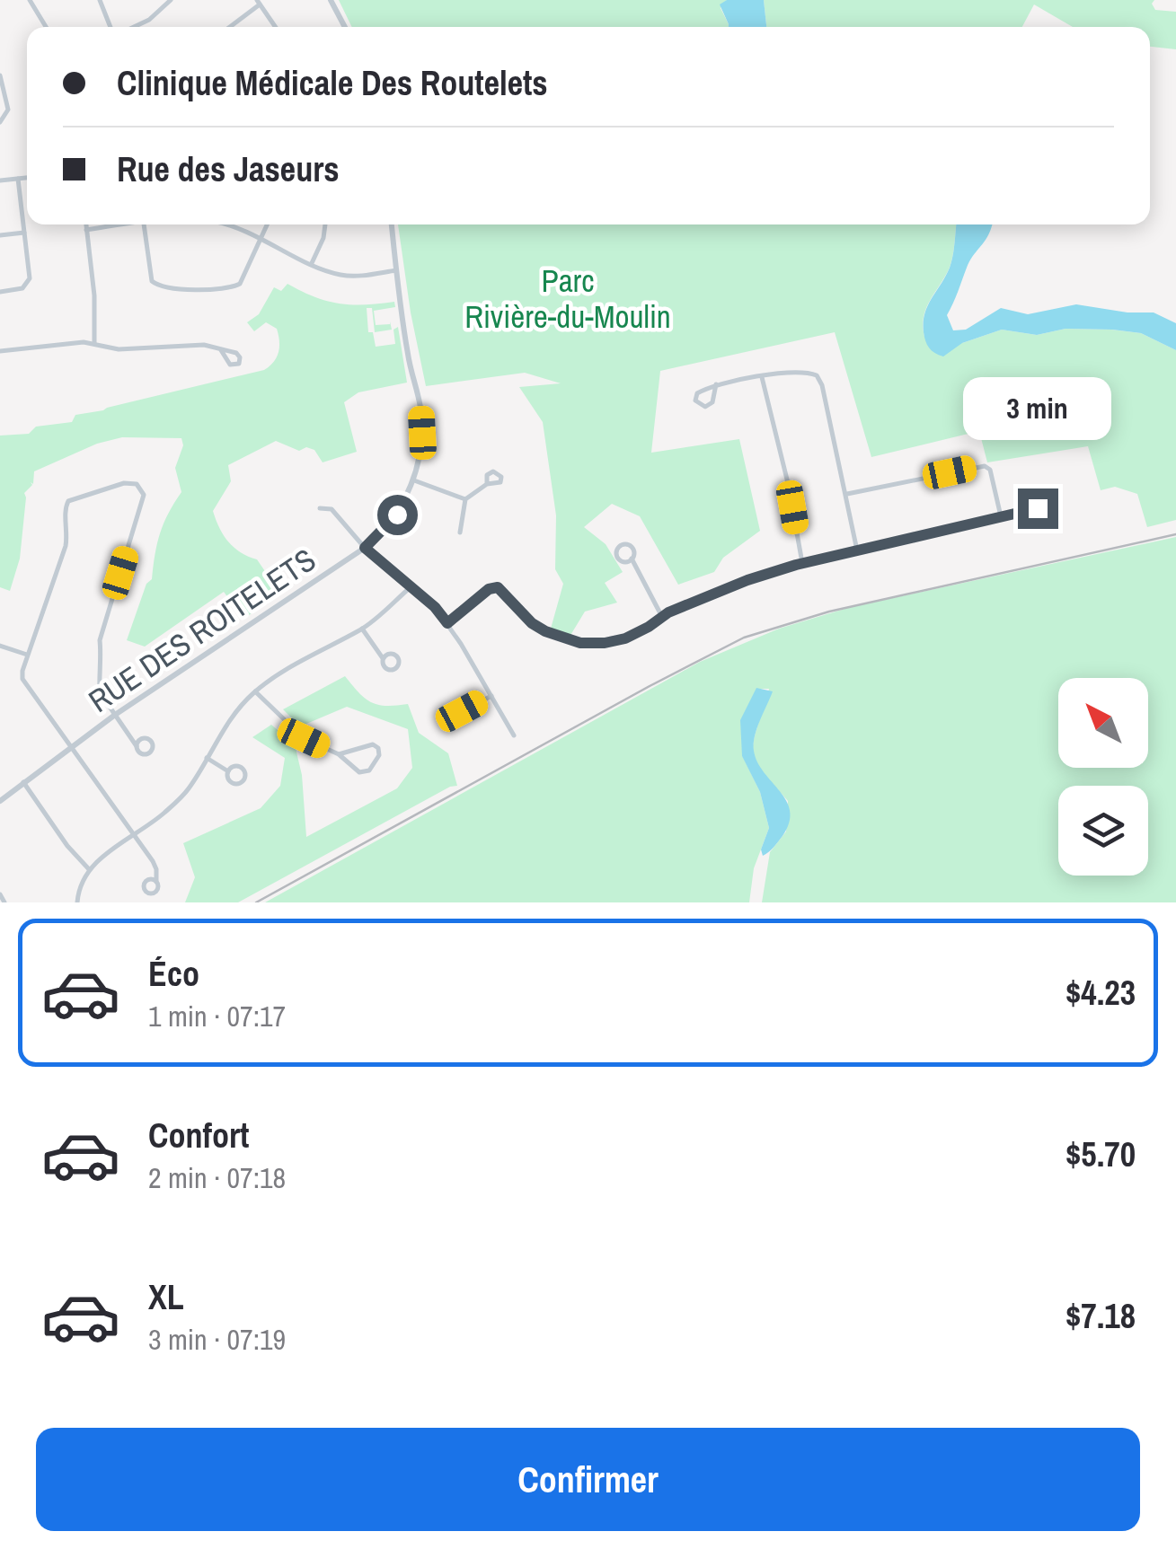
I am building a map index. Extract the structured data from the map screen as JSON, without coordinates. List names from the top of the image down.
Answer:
{
  "streets": {
    "street": ["RUE DES ROITELETS"]
  },
  "parks": ["Parc Rivière-du-Moulin"],
  "north": "top left",
  "page": {
    "banner": ["Clinique Médicale Des Routelets", "Rue des Jaseurs"],
    "bubble": "3 min",
    "list": [
      {
        "name": "Éco",
        "note": "1 min · 07:17",
        "value": "$4.23"
      },
      {
        "name": "Confort",
        "note": "2 min · 07:18",
        "value": "$5.70"
      },
      {
        "name": "XL",
        "note": "3 min · 07:19",
        "value": "$7.18"
      }
    ],
    "buttons": "Confirmer"
  }
}
